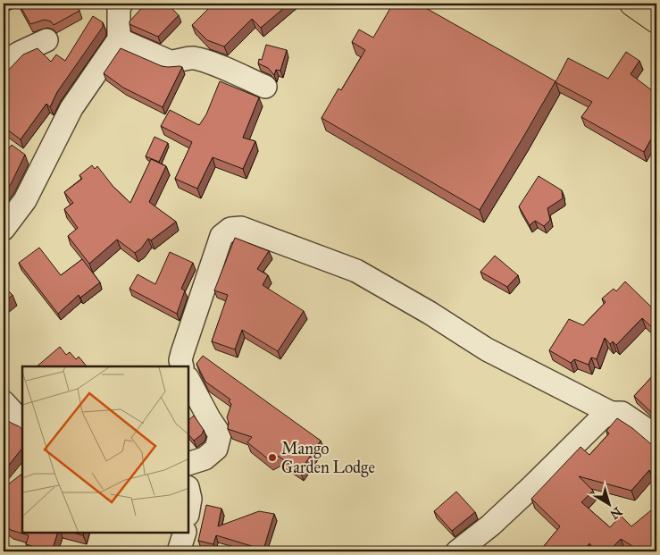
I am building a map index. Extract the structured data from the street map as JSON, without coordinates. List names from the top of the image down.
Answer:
{
  "places": ["Mango Garden Lodge"],
  "north": "bottom right"
}
